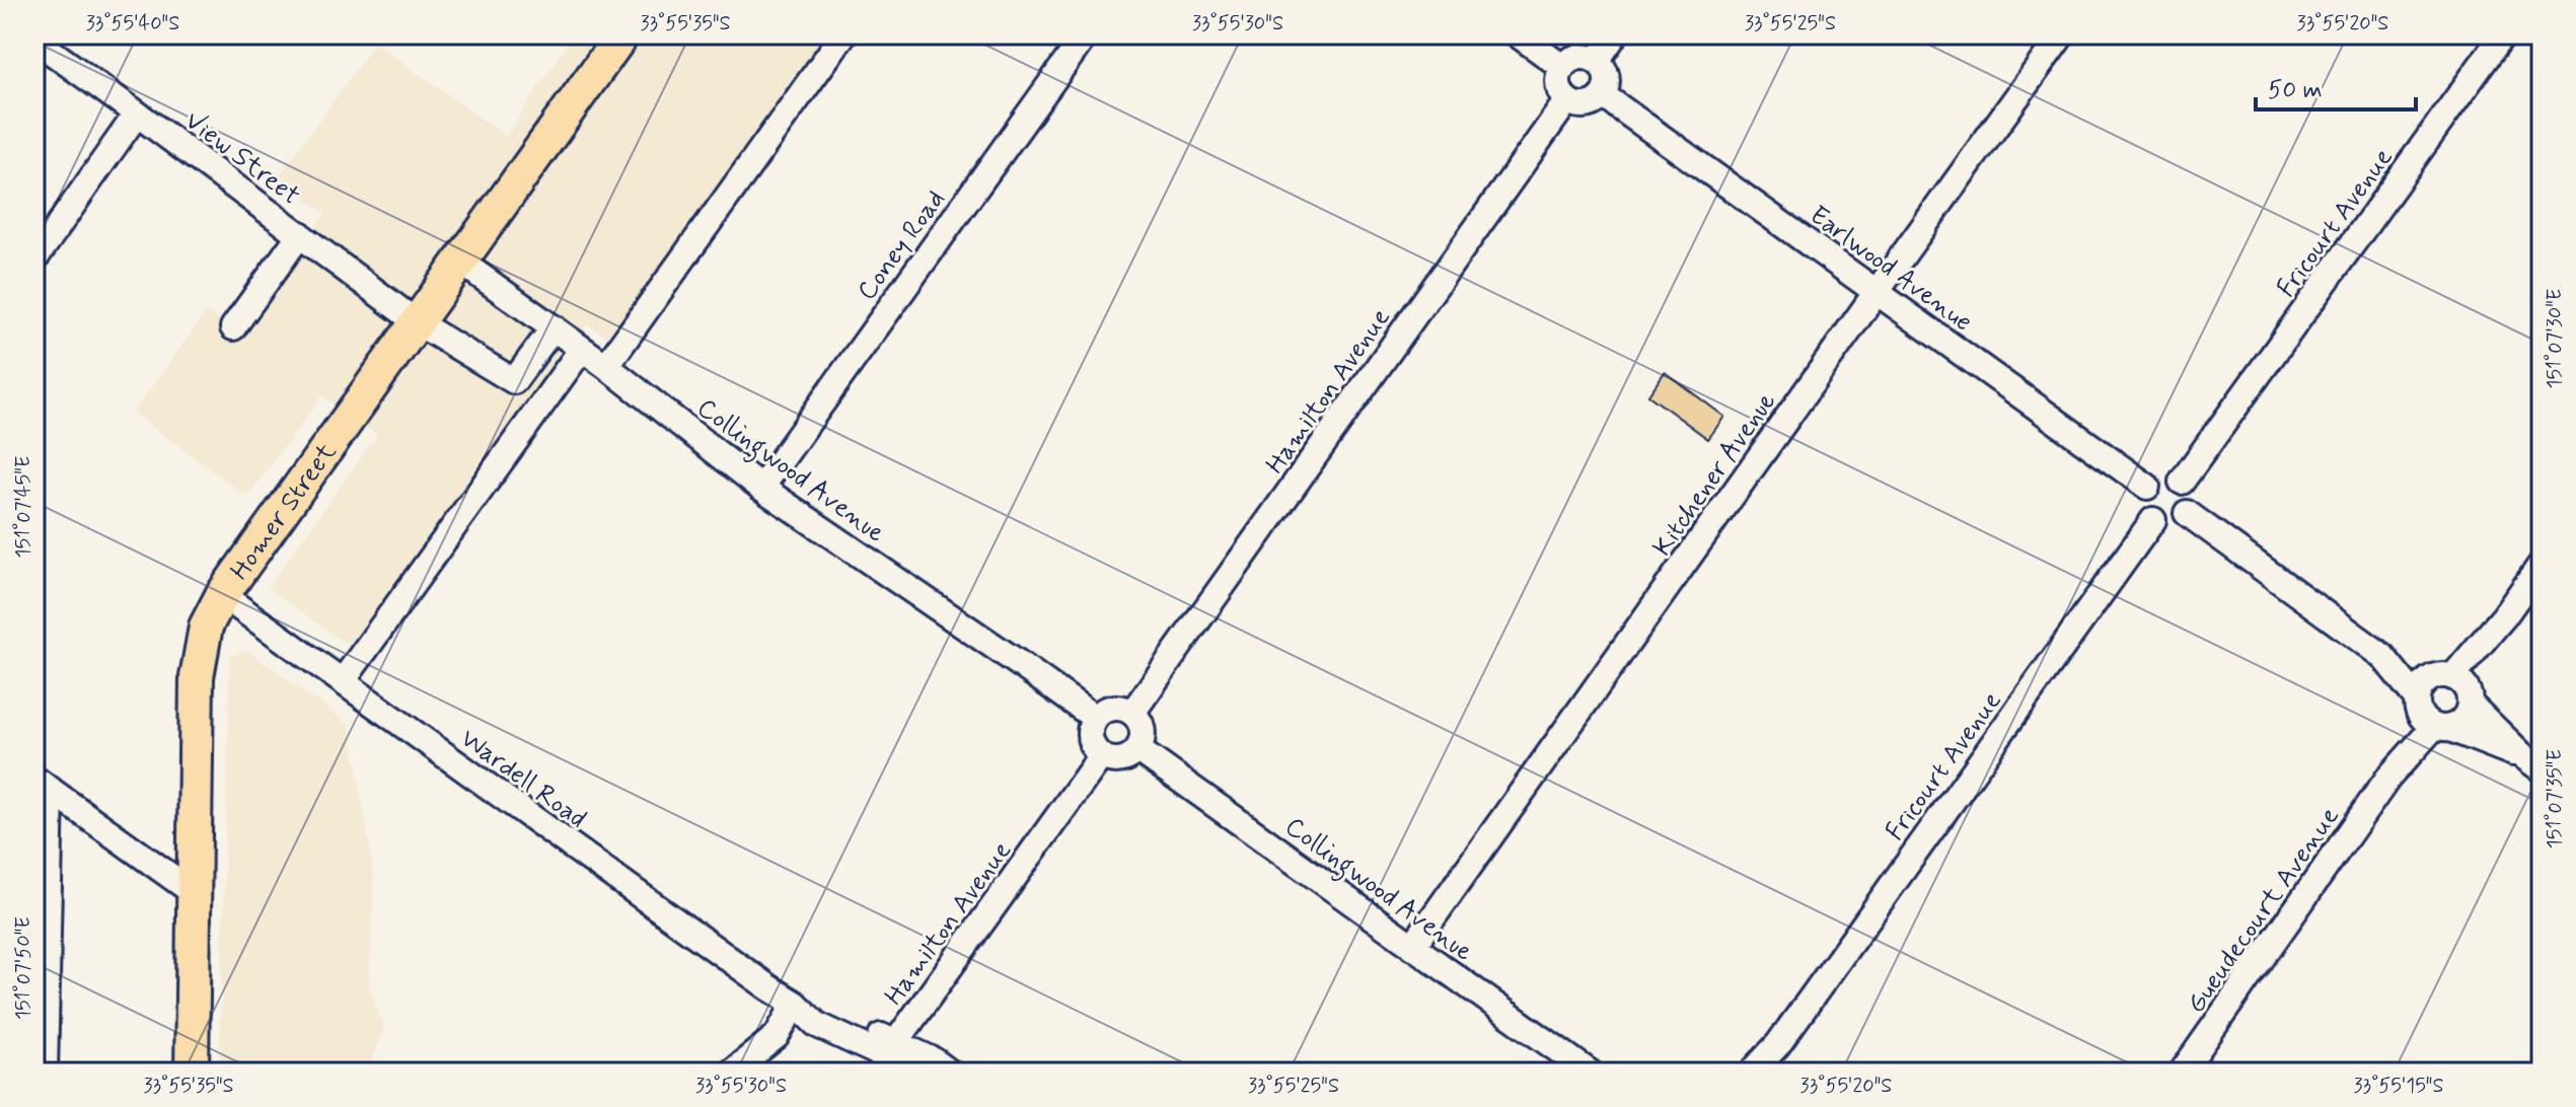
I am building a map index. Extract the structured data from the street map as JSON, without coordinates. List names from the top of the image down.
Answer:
{
  "streets": {
    "main road": ["Homer Street"],
    "street": [
      "View Street",
      "Fricourt Avenue",
      "Coney Road",
      "Earlwood Avenue",
      "Hamilton Avenue",
      "Collingwood Avenue",
      "Kitchener Avenue",
      "Wardell Road",
      "Gueudecourt Avenue"
    ]
  },
  "crossings": [
    ["View Street", "Collingwood Avenue"],
    ["View Street", "Homer Street"],
    ["Fricourt Avenue", "Earlwood Avenue"],
    ["Coney Road", "Collingwood Avenue"],
    ["Earlwood Avenue", "Hamilton Avenue"],
    ["Earlwood Avenue", "Kitchener Avenue"],
    ["Hamilton Avenue", "Collingwood Avenue"],
    ["Hamilton Avenue", "Wardell Road"],
    ["Collingwood Avenue", "Kitchener Avenue"],
    ["Collingwood Avenue", "Homer Street"],
    ["Homer Street", "Wardell Road"]
  ],
  "scale_bar": "50 m",
  "coordinates": [
    "33°55'40\"S",
    "33°55'35\"S",
    "33°55'30\"S",
    "33°55'25\"S",
    "33°55'20\"S",
    "151°07'30\"E",
    "151°07'45\"E",
    "151°07'35\"E",
    "151°07'50\"E",
    "33°55'15\"S"
  ]
}
